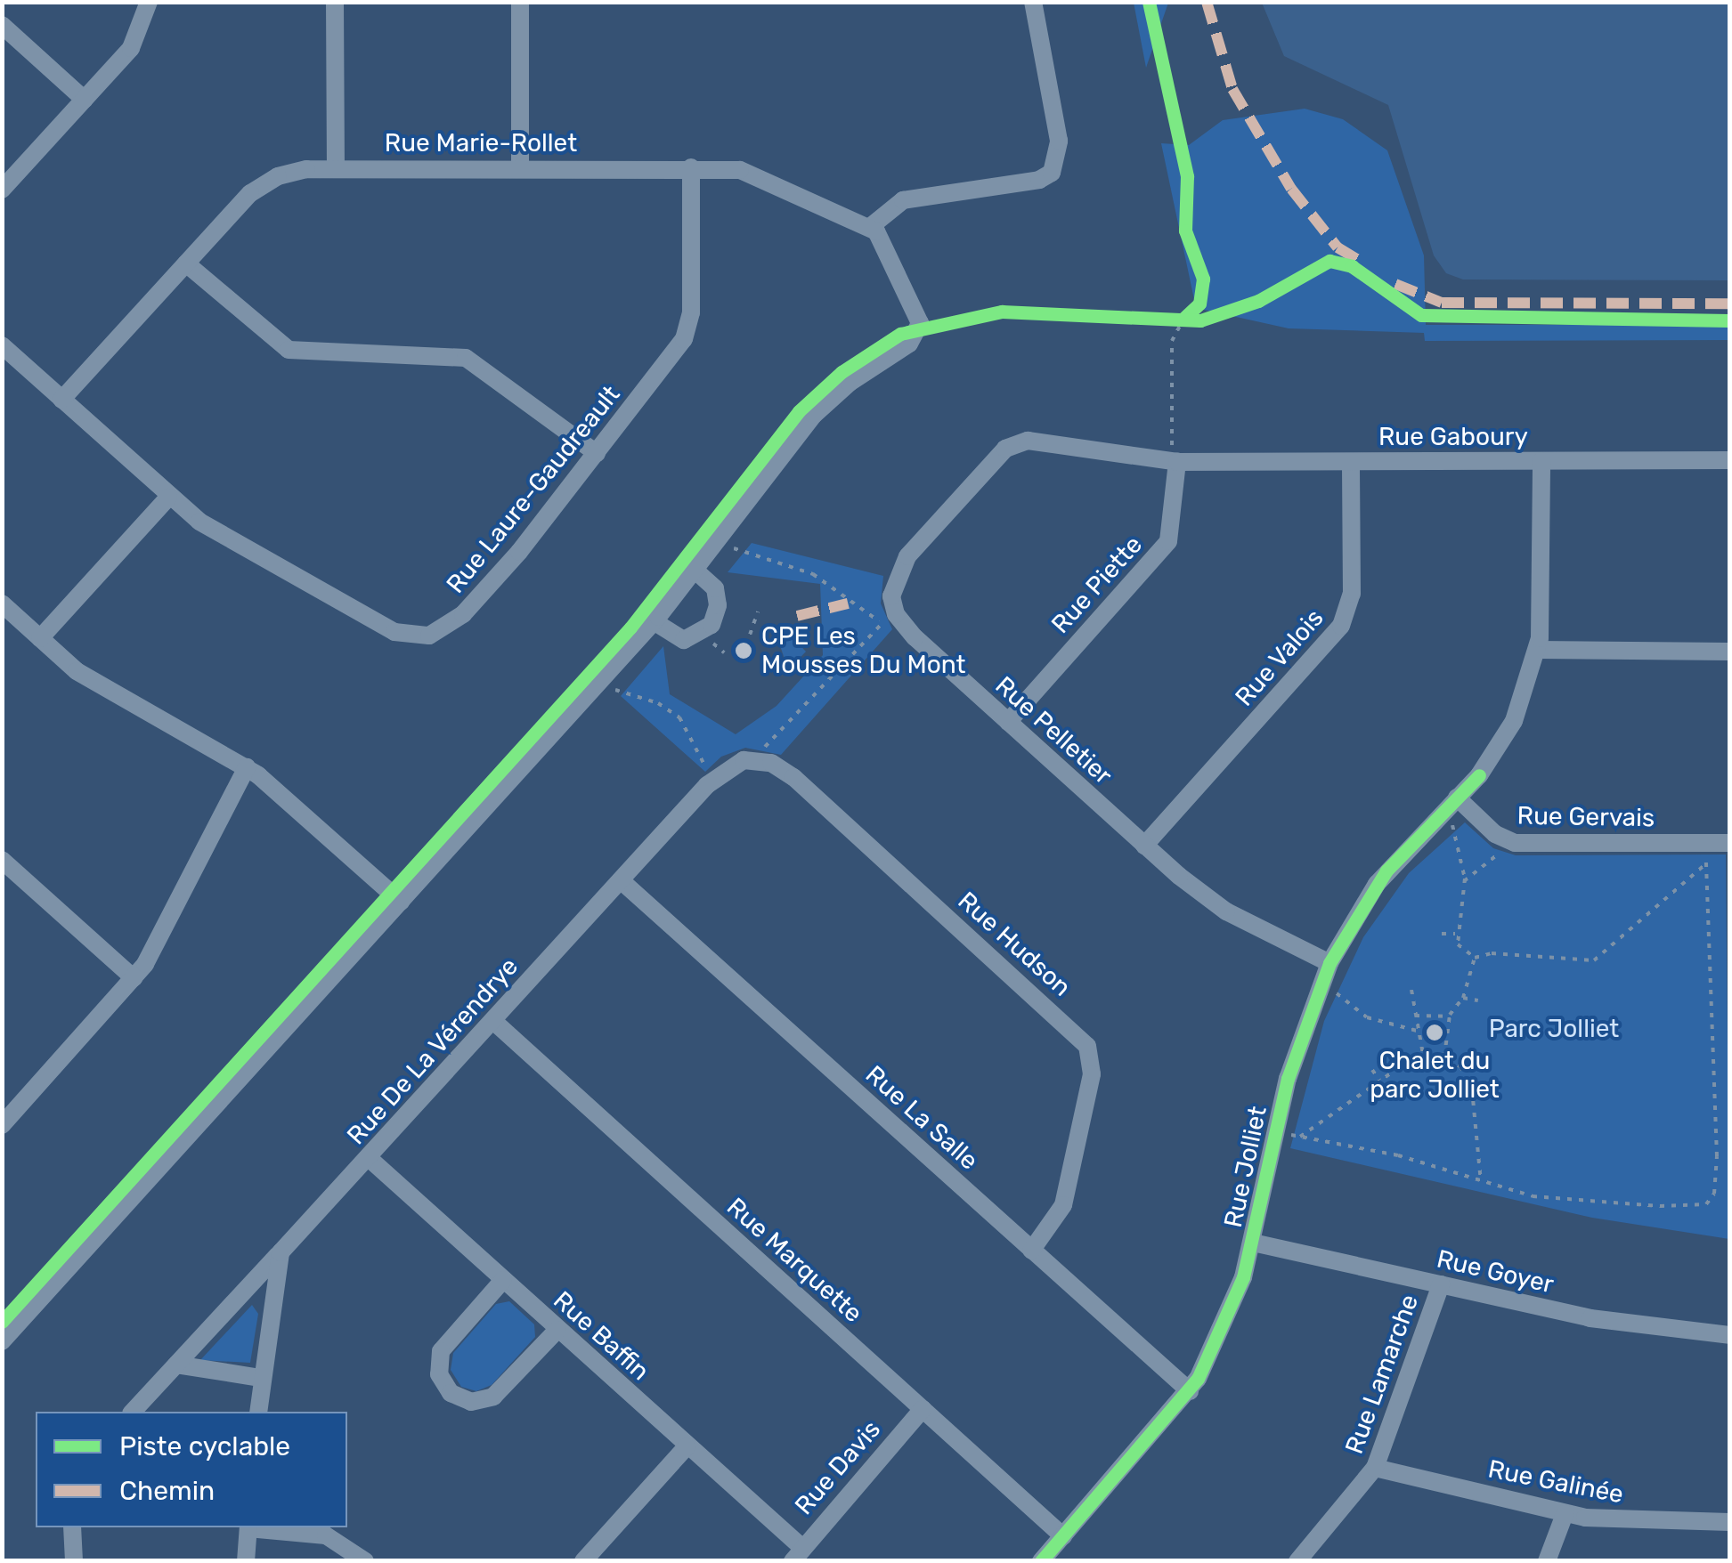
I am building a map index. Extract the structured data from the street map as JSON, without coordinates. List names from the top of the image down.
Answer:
{
  "streets": {
    "street": [
      "Rue Marie-Rollet",
      "Rue Gaboury",
      "Rue Laure-Gaudreault",
      "Rue Piette",
      "Rue Valois",
      "Rue Pelletier",
      "Rue Gervais",
      "Rue Hudson",
      "Rue De La Vérendrye",
      "Rue La Salle",
      "Rue Jolliet",
      "Rue Marquette",
      "Rue Goyer",
      "Rue Baffin",
      "Rue Lamarche",
      "Rue Davis",
      "Rue Galinée"
    ]
  },
  "crossings": [
    ["Rue Marie-Rollet", "Rue Laure-Gaudreault"],
    ["Rue Gaboury", "Rue Piette"],
    ["Rue Gaboury", "Rue Valois"],
    ["Rue Gaboury", "Rue Jolliet"],
    ["Rue Piette", "Rue Pelletier"],
    ["Rue Valois", "Rue Pelletier"],
    ["Rue Pelletier", "Rue Jolliet"],
    ["Rue Gervais", "Rue Jolliet"],
    ["Rue Hudson", "Rue De La Vérendrye"],
    ["Rue Hudson", "Rue La Salle"],
    ["Rue De La Vérendrye", "Rue La Salle"],
    ["Rue De La Vérendrye", "Rue Marquette"],
    ["Rue De La Vérendrye", "Rue Baffin"],
    ["Rue La Salle", "Rue Jolliet"],
    ["Rue Jolliet", "Rue Marquette"],
    ["Rue Jolliet", "Rue Goyer"],
    ["Rue Marquette", "Rue Davis"],
    ["Rue Goyer", "Rue Lamarche"],
    ["Rue Baffin", "Rue Davis"],
    ["Rue Lamarche", "Rue Galinée"]
  ],
  "parks": ["Parc Jolliet"],
  "places": ["CPE Les Mousses Du Mont", "Chalet du parc Jolliet"],
  "legend": ["Piste cyclable", "Chemin"]
}
